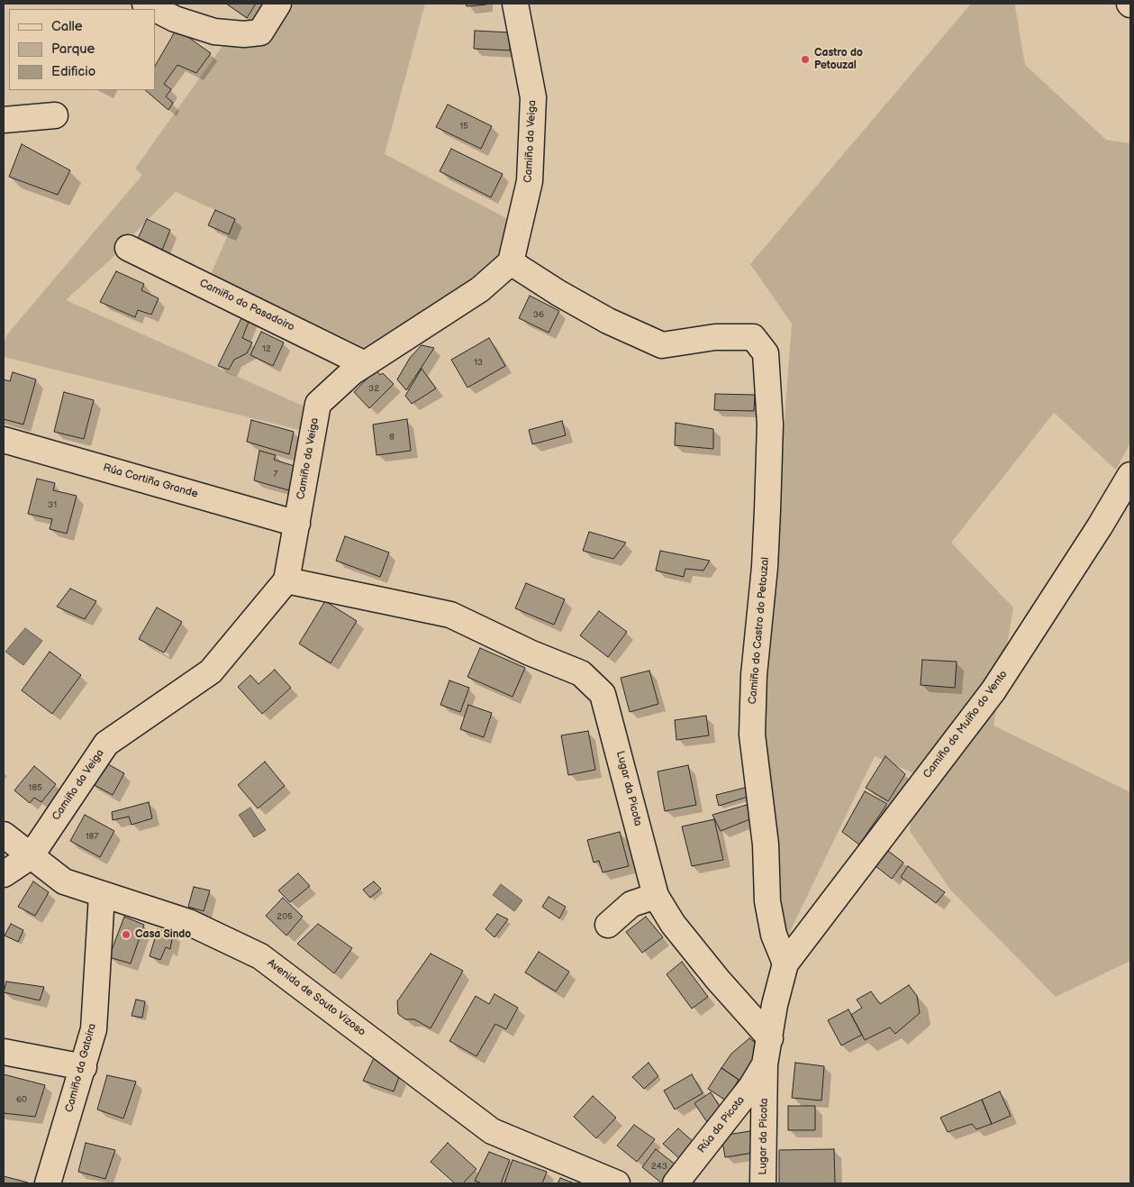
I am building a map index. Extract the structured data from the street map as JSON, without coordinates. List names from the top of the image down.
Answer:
{
  "streets": {
    "street": [
      "Camiño da Veiga",
      "Camiño do Pasadoiro",
      "Rúa Cortiña Grande",
      "Camiño do Castro do Petouzal",
      "Camiño do Muíño do Vento",
      "Lugar da Picota",
      "Avenida de Souto Vizoso",
      "Camiño da Gatoira",
      "Rúa da Picota"
    ]
  },
  "crossings": [
    ["Camiño da Veiga", "Camiño do Pasadoiro"],
    ["Camiño da Veiga", "Rúa Cortiña Grande"],
    ["Camiño da Veiga", "Camiño do Castro do Petouzal"],
    ["Camiño da Veiga", "Lugar da Picota"],
    ["Camiño da Veiga", "Avenida de Souto Vizoso"],
    ["Camiño do Castro do Petouzal", "Camiño do Muíño do Vento"],
    ["Lugar da Picota", "Rúa da Picota"],
    ["Avenida de Souto Vizoso", "Camiño da Gatoira"]
  ],
  "places": ["Castro do Petouzal", "Casa Sindo"],
  "house_numbers": [
    "15",
    "36",
    "12",
    "13",
    "32",
    "8",
    "7",
    "31",
    "185",
    "187",
    "205",
    "60",
    "243"
  ],
  "legend": ["Calle", "Parque", "Edificio"]
}
